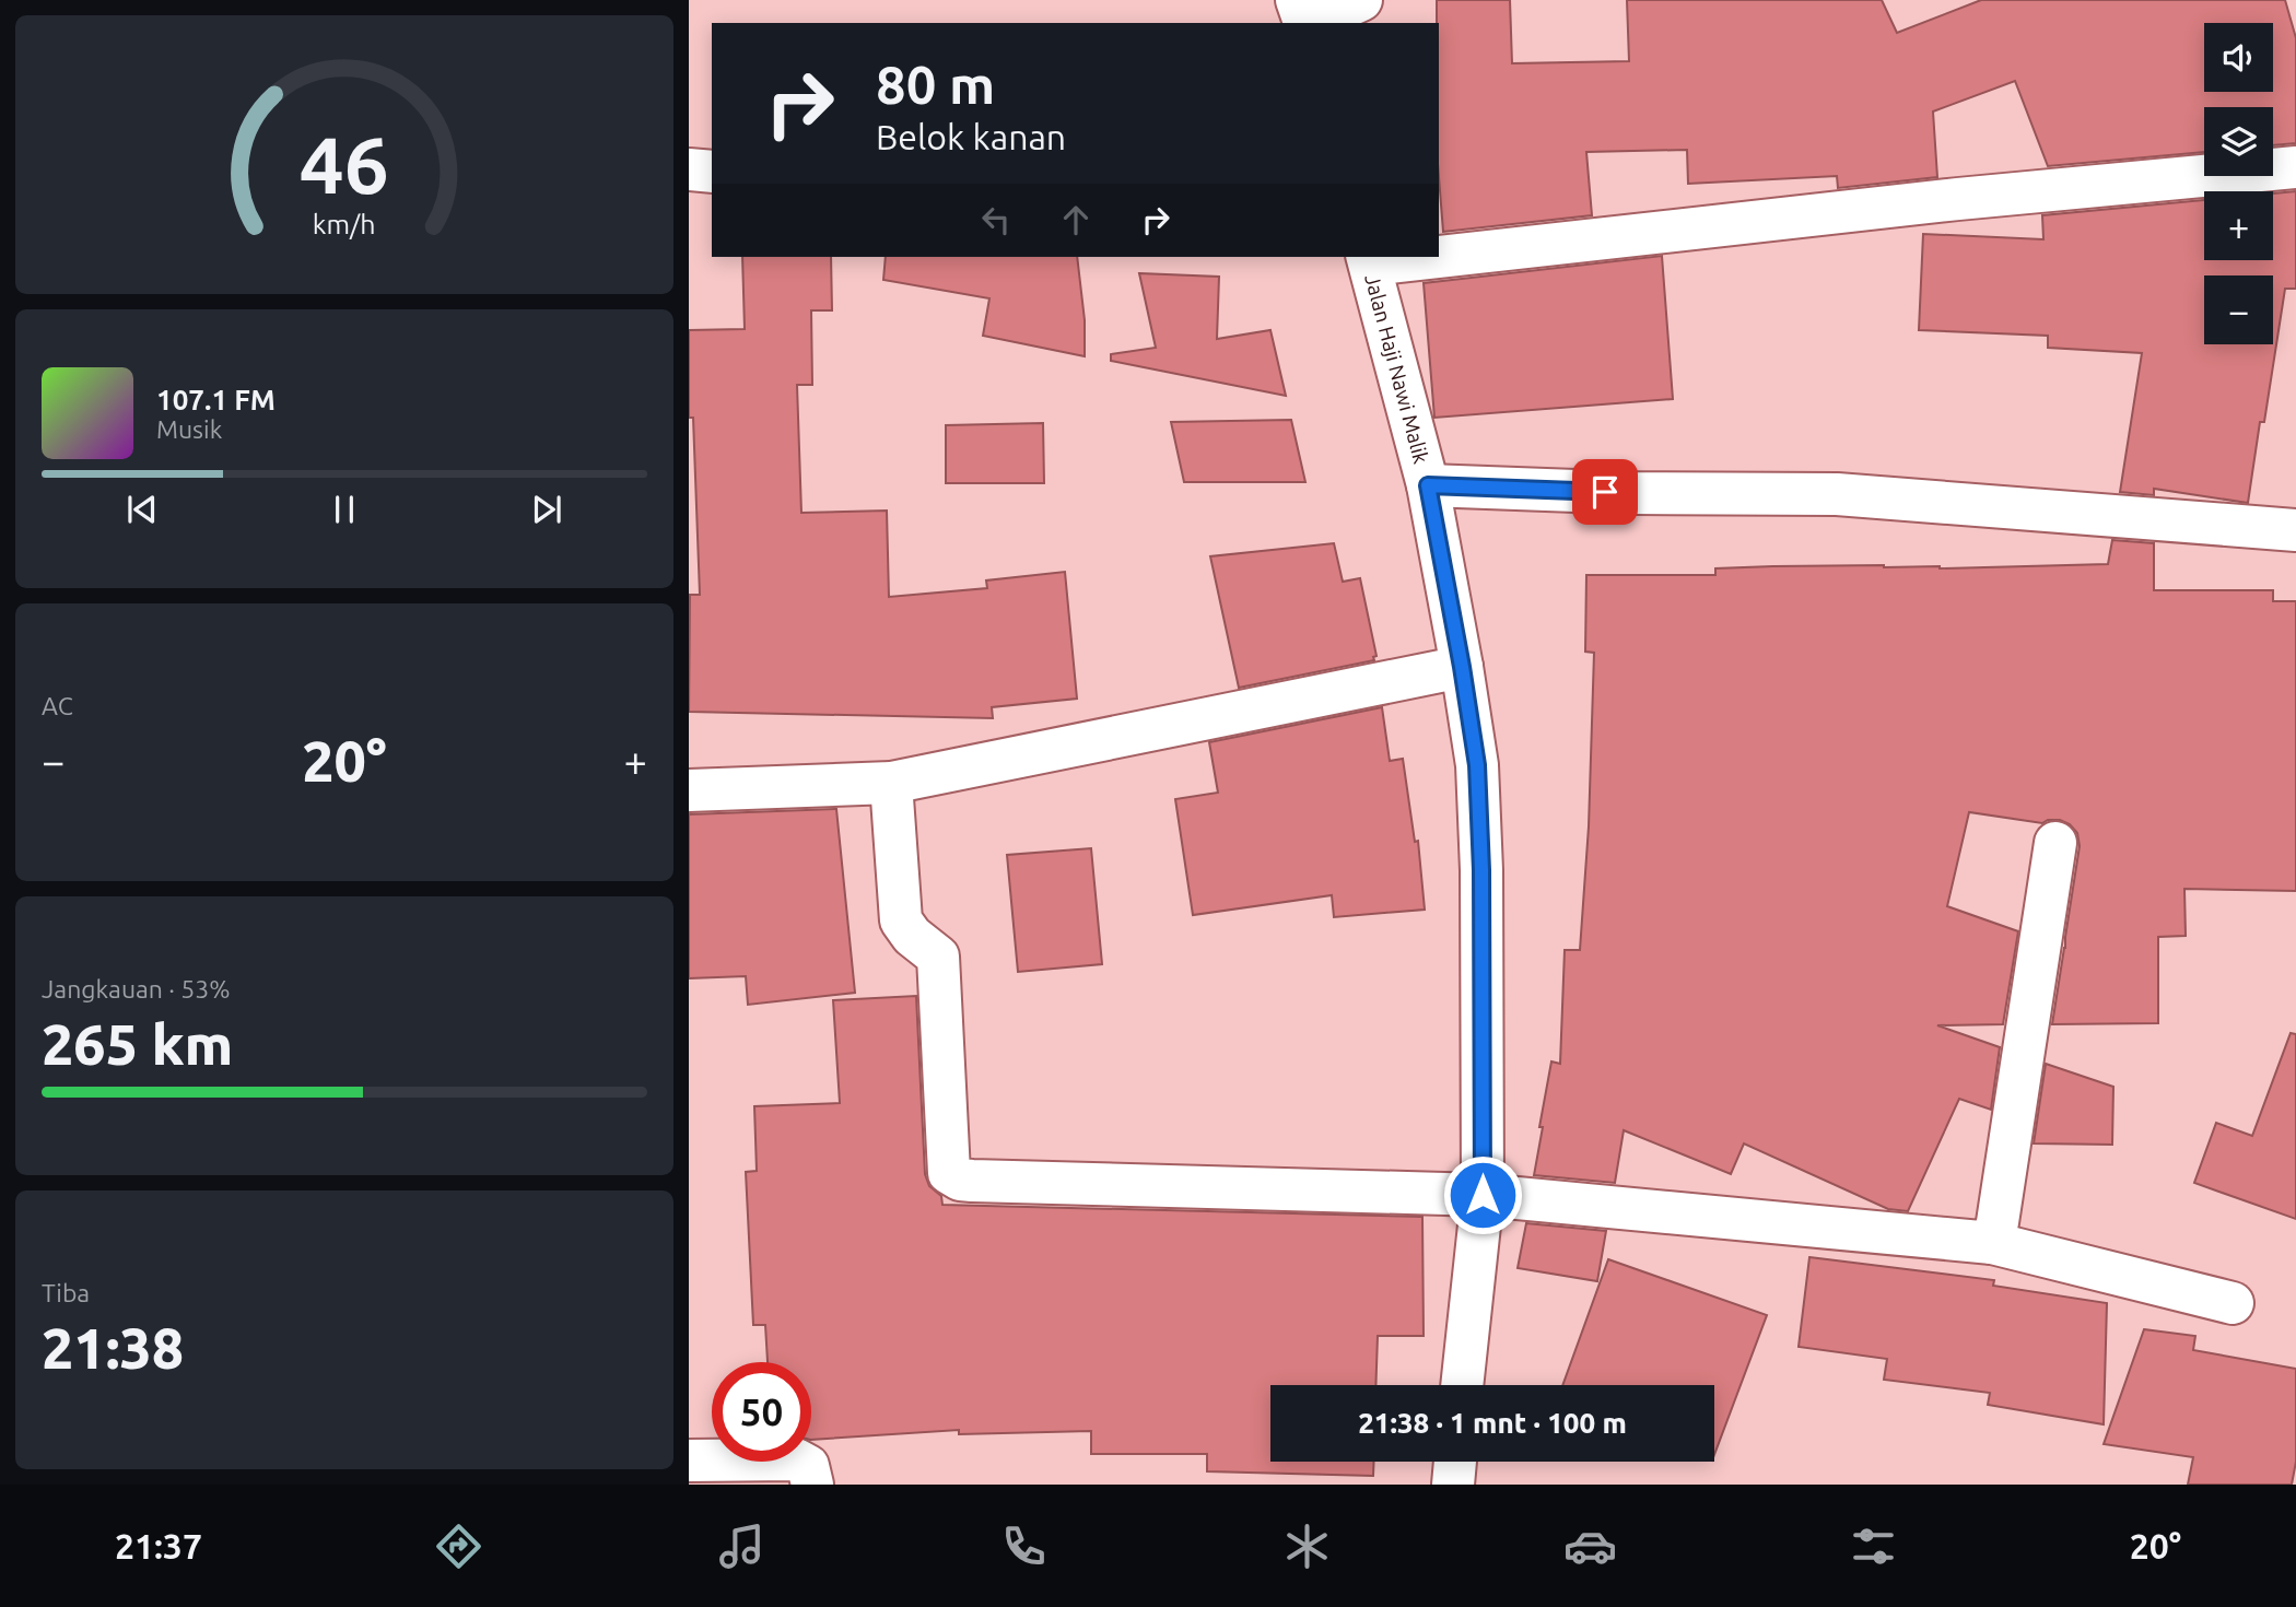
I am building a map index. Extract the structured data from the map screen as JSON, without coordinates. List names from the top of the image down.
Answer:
{
  "streets": {
    "street": ["Jalan Haji Nawi Malik"]
  },
  "page": {
    "map_buttons": ["+", "−"],
    "turn": ["80 m", "Belok kanan"],
    "song": ["107.1 FM", "Musik"],
    "tile": [
      "AC",
      ["Jangkauan · 53%", "265 km"],
      ["Tiba", "21:38"]
    ],
    "heat": ["−", "20°", "+"],
    "limit": "50",
    "trip": "21:38 · 1 mnt · 100 m",
    "tabs": ["21:37", "20°"],
    "gauge": ["46", "km/h"]
  }
}
